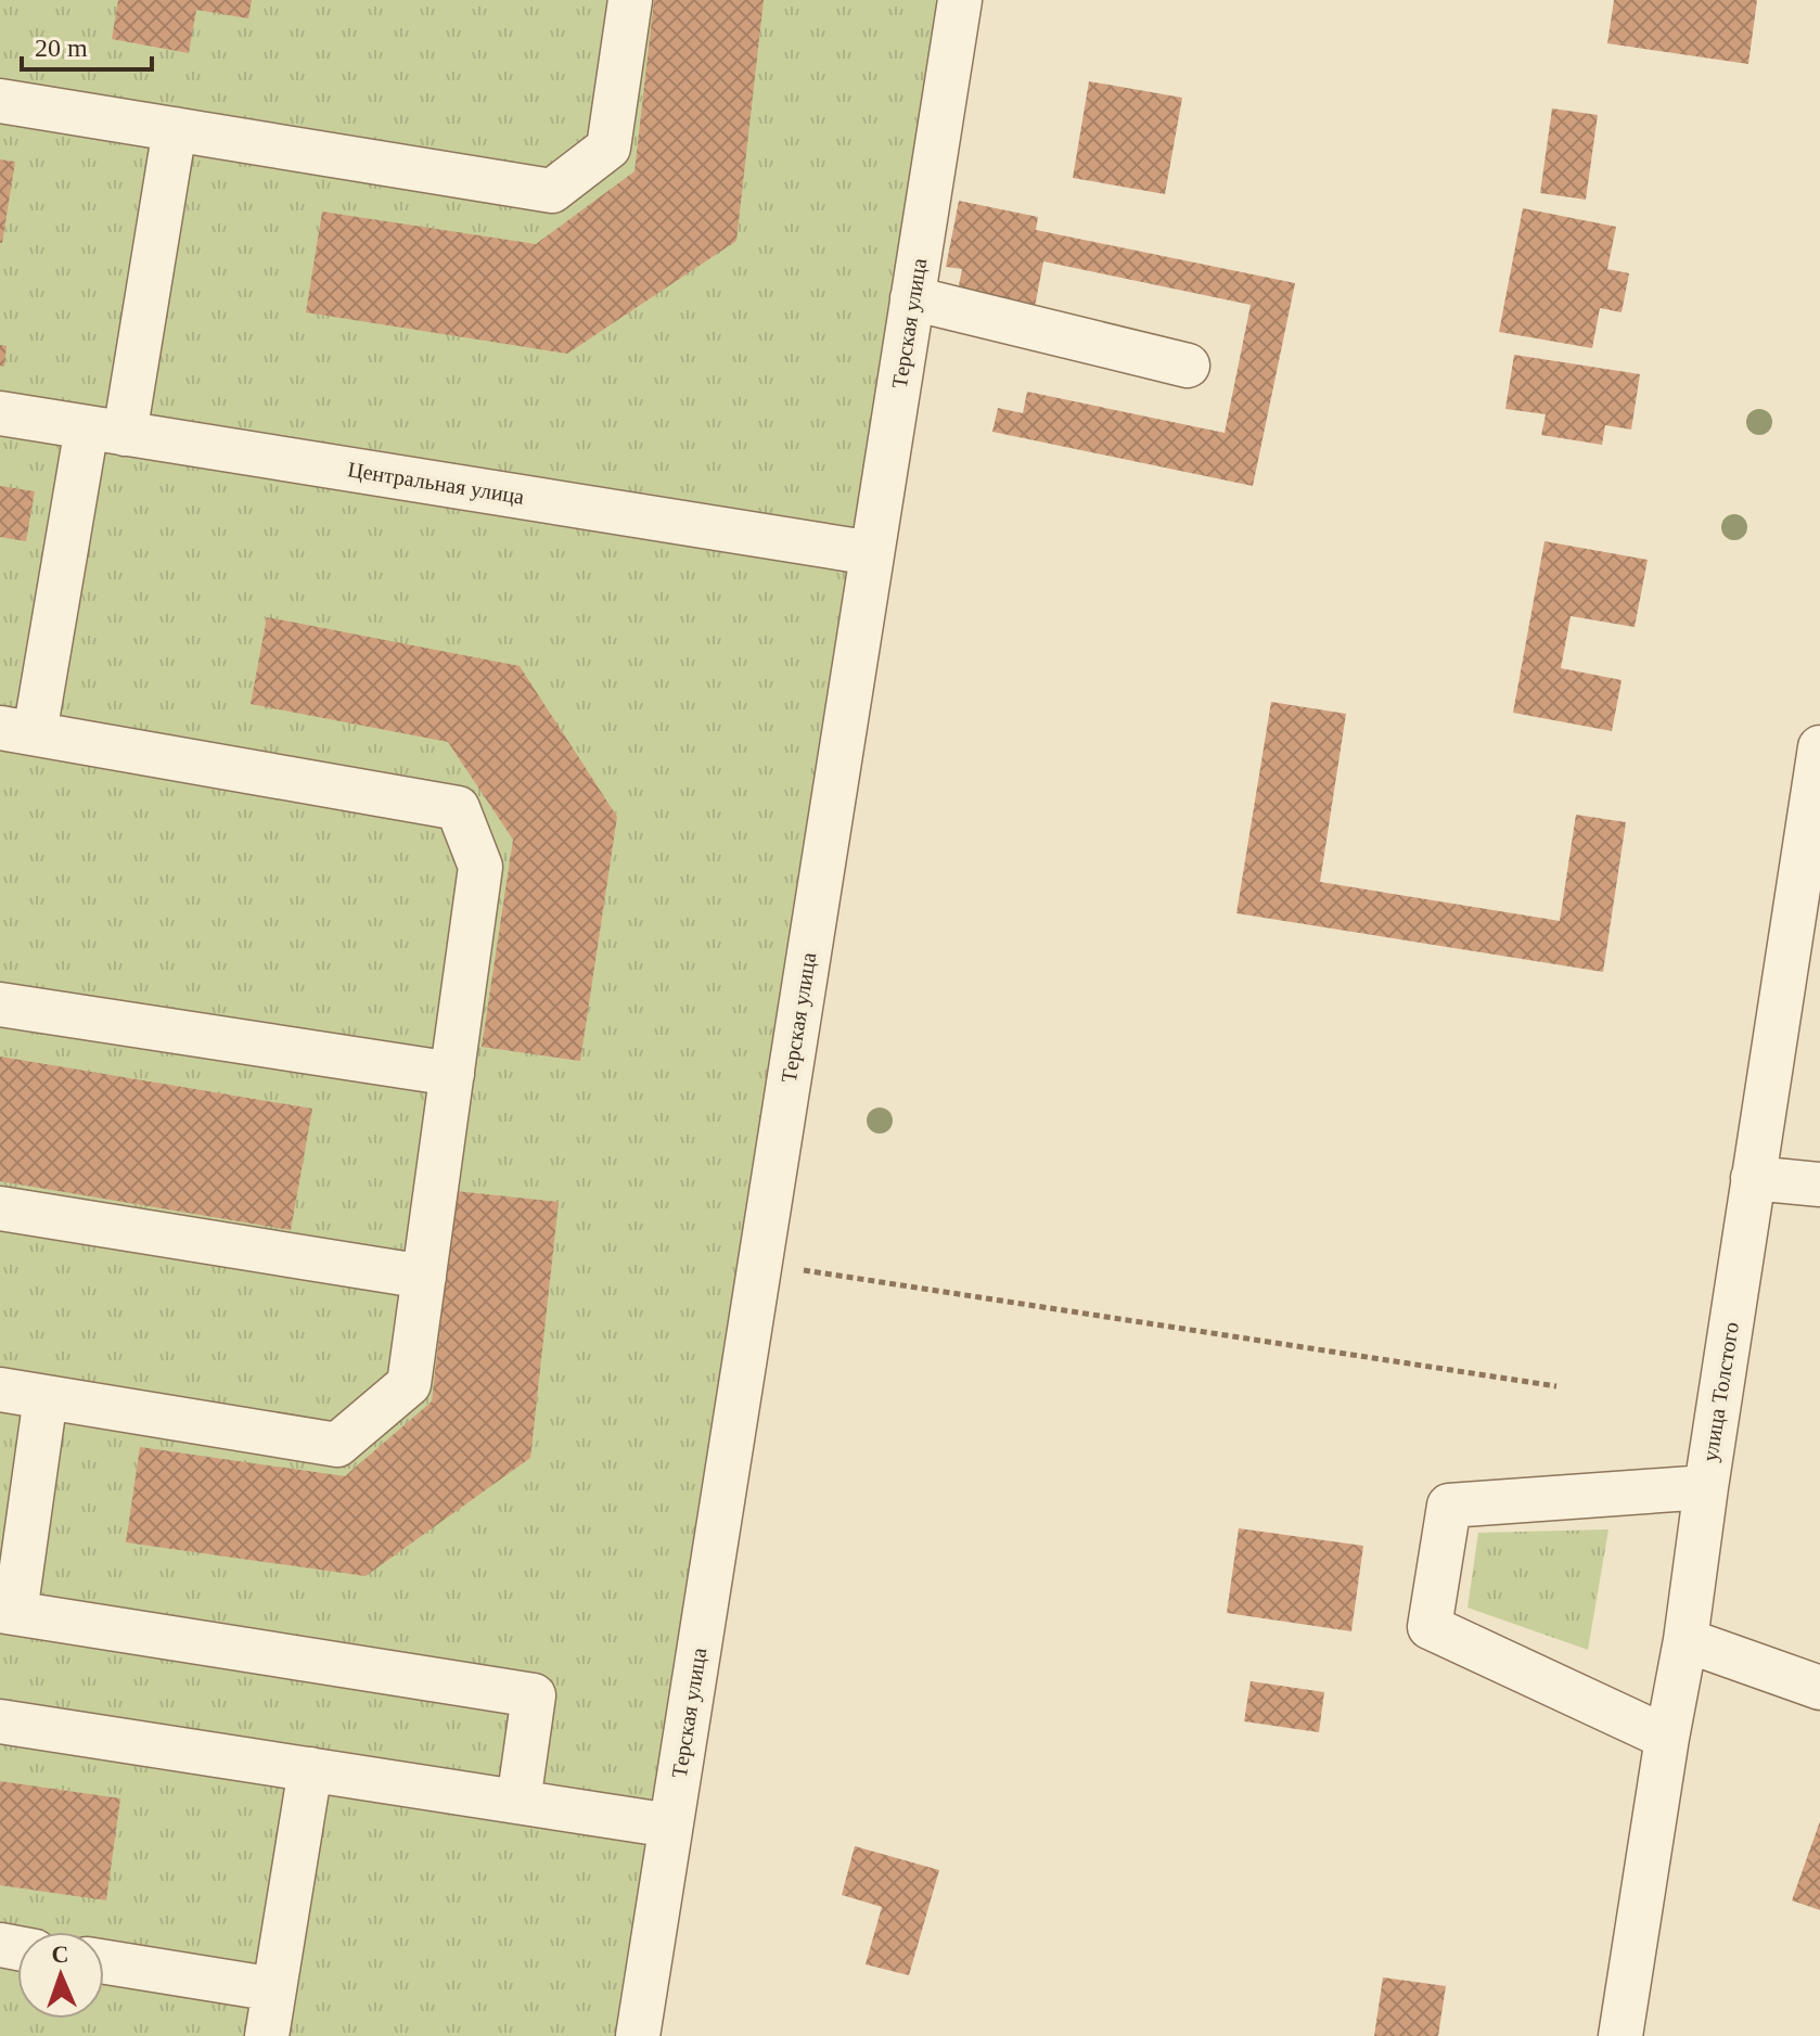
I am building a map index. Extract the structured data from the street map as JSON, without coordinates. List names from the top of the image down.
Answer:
{
  "streets": {
    "street": ["Терская улица", "Центральная улица", "улица Толстого"]
  },
  "crossings": [
    ["Терская улица", "Центральная улица"]
  ],
  "scale_bar": "20 m",
  "north": "top"
}
